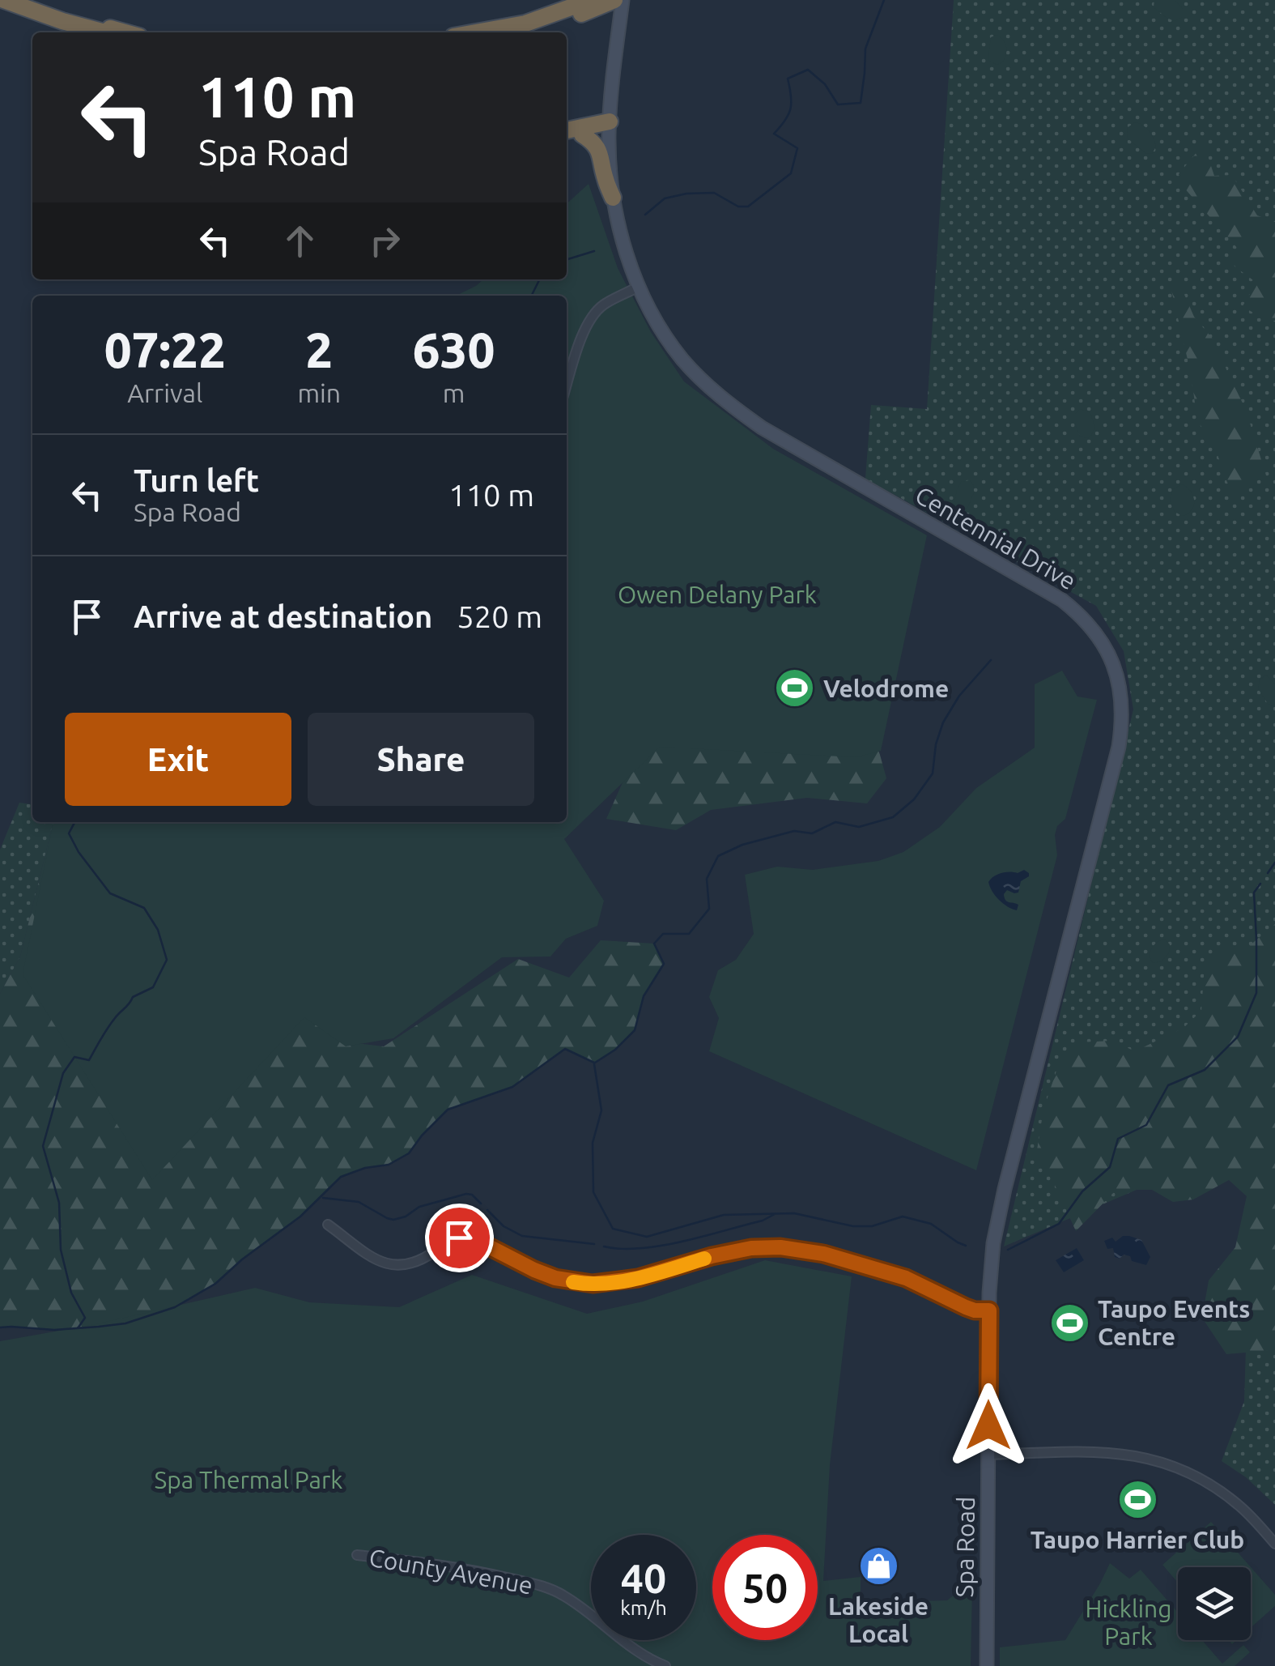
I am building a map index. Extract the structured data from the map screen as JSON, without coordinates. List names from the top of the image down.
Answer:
{
  "streets": {
    "main road": ["Centennial Drive", "Spa Road"],
    "street": ["County Avenue"]
  },
  "crossings": [
    ["Centennial Drive", "Spa Road"]
  ],
  "parks": ["Owen Delany Park", "Spa Thermal Park", "Hickling Park"],
  "places": {
    "sports": ["Velodrome", "Taupo Events Centre", "Taupo Harrier Club"],
    "shop": ["Lakeside Local"]
  },
  "page": {
    "turn": ["110 m", "Spa Road"],
    "eta": [
      "07:22",
      "Arrival",
      "2",
      "min",
      "630",
      "m"
    ],
    "list": [
      {
        "name": "Turn left",
        "note": "Spa Road",
        "value": "110 m"
      },
      {
        "name": "Arrive at destination",
        "value": "520 m"
      }
    ],
    "buttons": ["Exit", "Share"],
    "speed": "40 km/h",
    "limit": "50"
  }
}
